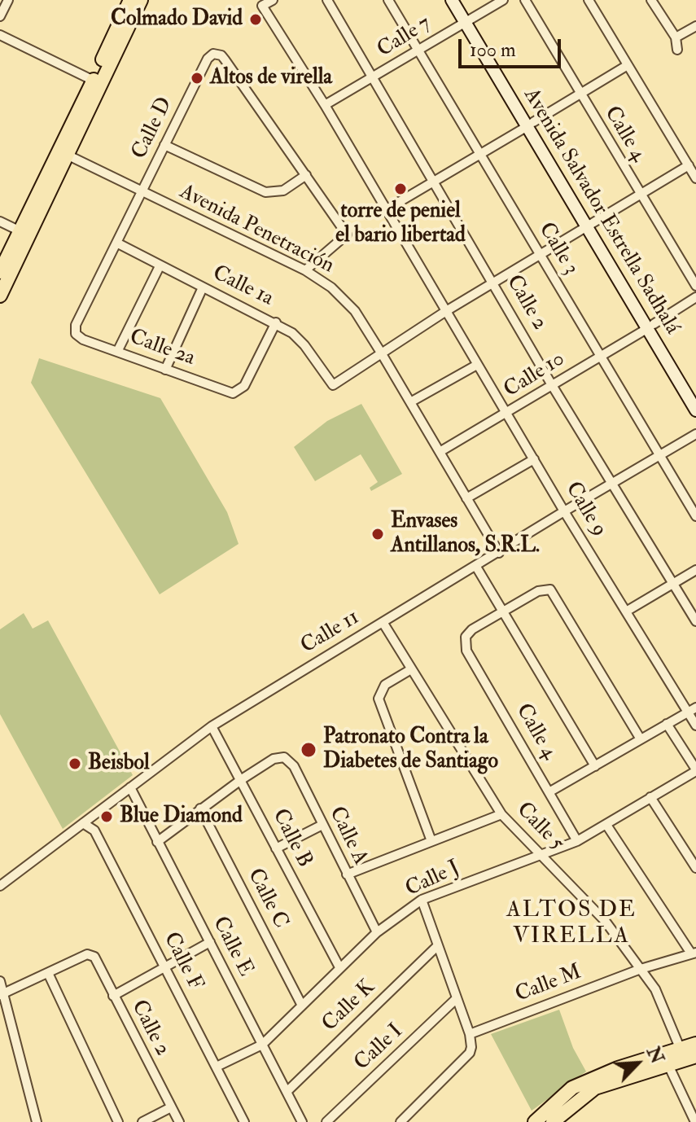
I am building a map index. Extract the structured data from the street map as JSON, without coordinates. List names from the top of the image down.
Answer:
{
  "streets": {
    "main road": ["Avenida Salvador Estrella Sadhalá"],
    "street": [
      "Calle 7",
      "Calle D",
      "Calle 4",
      "Avenida Penetración",
      "Calle 3",
      "Calle 1a",
      "Calle 2",
      "Calle 2a",
      "Calle 10",
      "Calle 9",
      "Calle 11",
      "Calle 5",
      "Calle A",
      "Calle B",
      "Calle J",
      "Calle C",
      "Calle E",
      "Calle F",
      "Calle M",
      "Calle K",
      "Calle I"
    ]
  },
  "crossings": [
    ["Calle 7", "Avenida Salvador Estrella Sadhalá"],
    ["Calle 7", "Calle 3"],
    ["Calle 7", "Calle 2"],
    ["Calle 7", "Calle 9"],
    ["Calle D", "Avenida Penetración"],
    ["Calle D", "Calle 1a"],
    ["Calle D", "Calle 2a"],
    ["Calle 4", "Calle J"],
    ["Avenida Salvador Estrella Sadhalá", "Calle 10"],
    ["Avenida Penetración", "Calle 1a"],
    ["Avenida Penetración", "Calle 10"],
    ["Avenida Penetración", "Calle 11"],
    ["Calle 3", "Calle 10"],
    ["Calle 3", "Calle 11"],
    ["Calle 1a", "Calle 2a"],
    ["Calle 2", "Calle 10"],
    ["Calle 2", "Calle 11"],
    ["Calle 10", "Calle 9"],
    ["Calle 9", "Calle 11"],
    ["Calle 11", "Calle 5"],
    ["Calle 11", "Calle B"],
    ["Calle 11", "Calle E"],
    ["Calle 11", "Calle F"],
    ["Calle 5", "Calle J"],
    ["Calle 5", "Calle M"],
    ["Calle A", "Calle B"],
    ["Calle A", "Calle J"],
    ["Calle B", "Calle J"],
    ["Calle J", "Calle C"],
    ["Calle J", "Calle E"],
    ["Calle J", "Calle F"],
    ["Calle E", "Calle K"]
  ],
  "districts": ["ALTOS DE VIRELLA"],
  "places": [
    "Colmado David",
    "Altos de virella",
    "torre de peniel el bario libertad",
    "Envases Antillanos, S.R.L.",
    "Patronato Contra la Diabetes de Santiago",
    "Beisbol",
    "Blue Diamond"
  ],
  "scale_bar": "100 m",
  "north": "top right"
}
